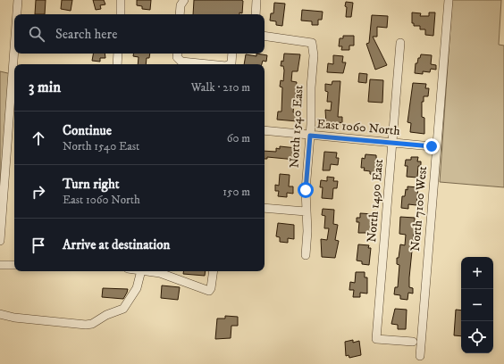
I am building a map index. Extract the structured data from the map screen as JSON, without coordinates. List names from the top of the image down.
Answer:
{
  "streets": {
    "street": [
      "North 1540 East",
      "East 1060 North",
      "North 1490 East",
      "North 7100 West"
    ]
  },
  "crossings": [
    ["North 1540 East", "East 1060 North"],
    ["East 1060 North", "North 1490 East"]
  ],
  "page": {
    "search": "Search here",
    "heading": ["3 min", "Walk · 210 m"],
    "list": [
      ["Continue", "North 1540 East", "60 m"],
      ["Turn right", "East 1060 North", "150 m"],
      "Arrive at destination"
    ],
    "map_buttons": ["+", "−"]
  }
}
